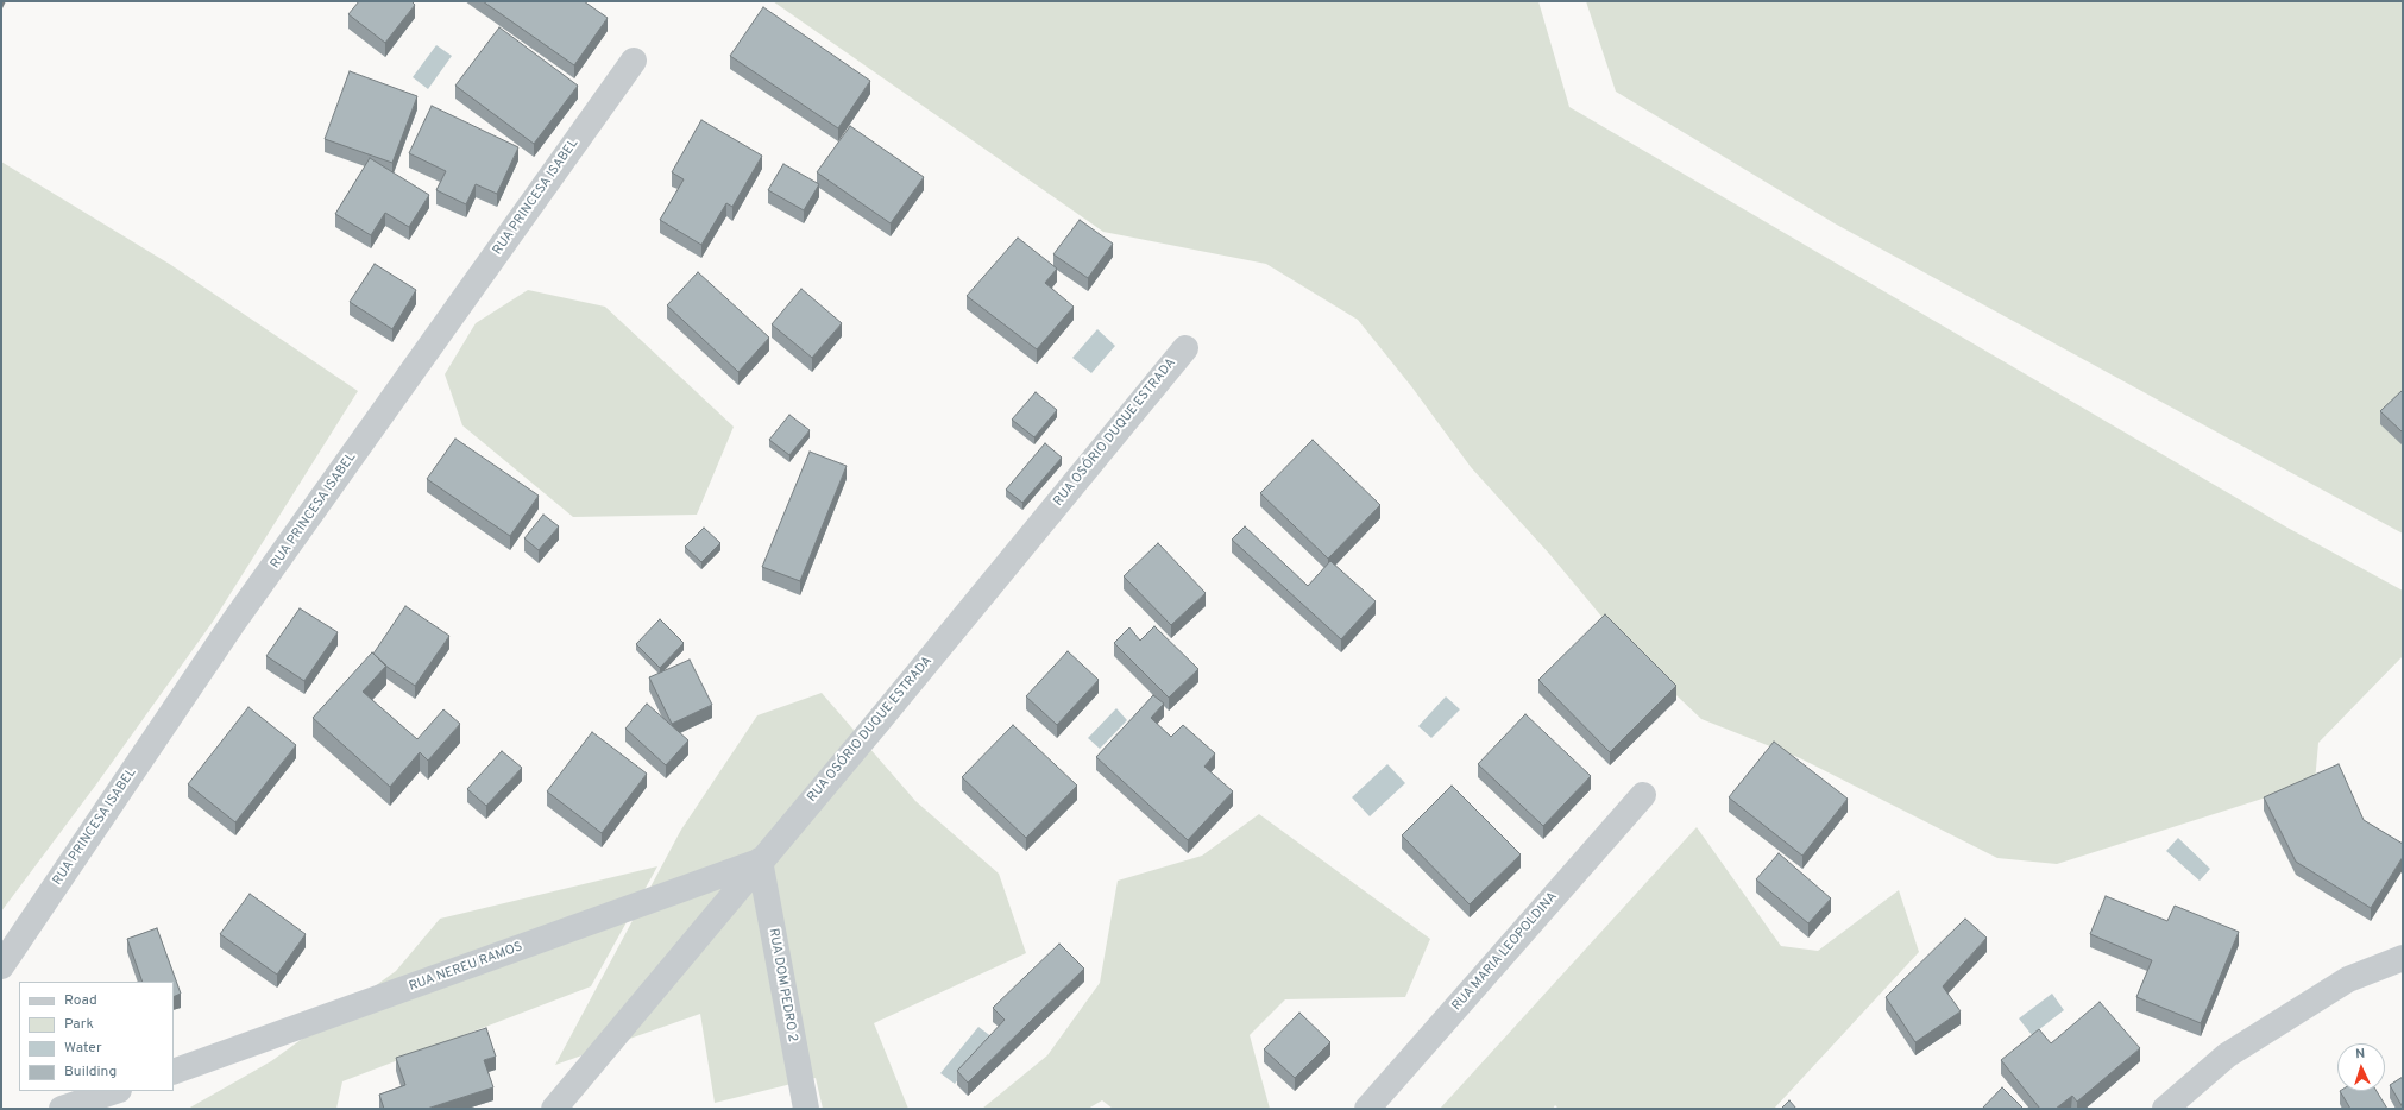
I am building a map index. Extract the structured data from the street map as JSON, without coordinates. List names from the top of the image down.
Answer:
{
  "streets": {
    "street": [
      "RUA PRINCESA ISABEL",
      "RUA OSÓRIO DUQUE ESTRADA",
      "RUA MARIA LEOPOLDINA",
      "RUA NEREU RAMOS",
      "RUA DOM PEDRO 2"
    ]
  },
  "crossings": [
    ["RUA OSÓRIO DUQUE ESTRADA", "RUA NEREU RAMOS"],
    ["RUA OSÓRIO DUQUE ESTRADA", "RUA DOM PEDRO 2"],
    ["RUA NEREU RAMOS", "RUA DOM PEDRO 2"]
  ],
  "legend": [
    "Road",
    "Park",
    "Water",
    "Building"
  ],
  "north": "top"
}
